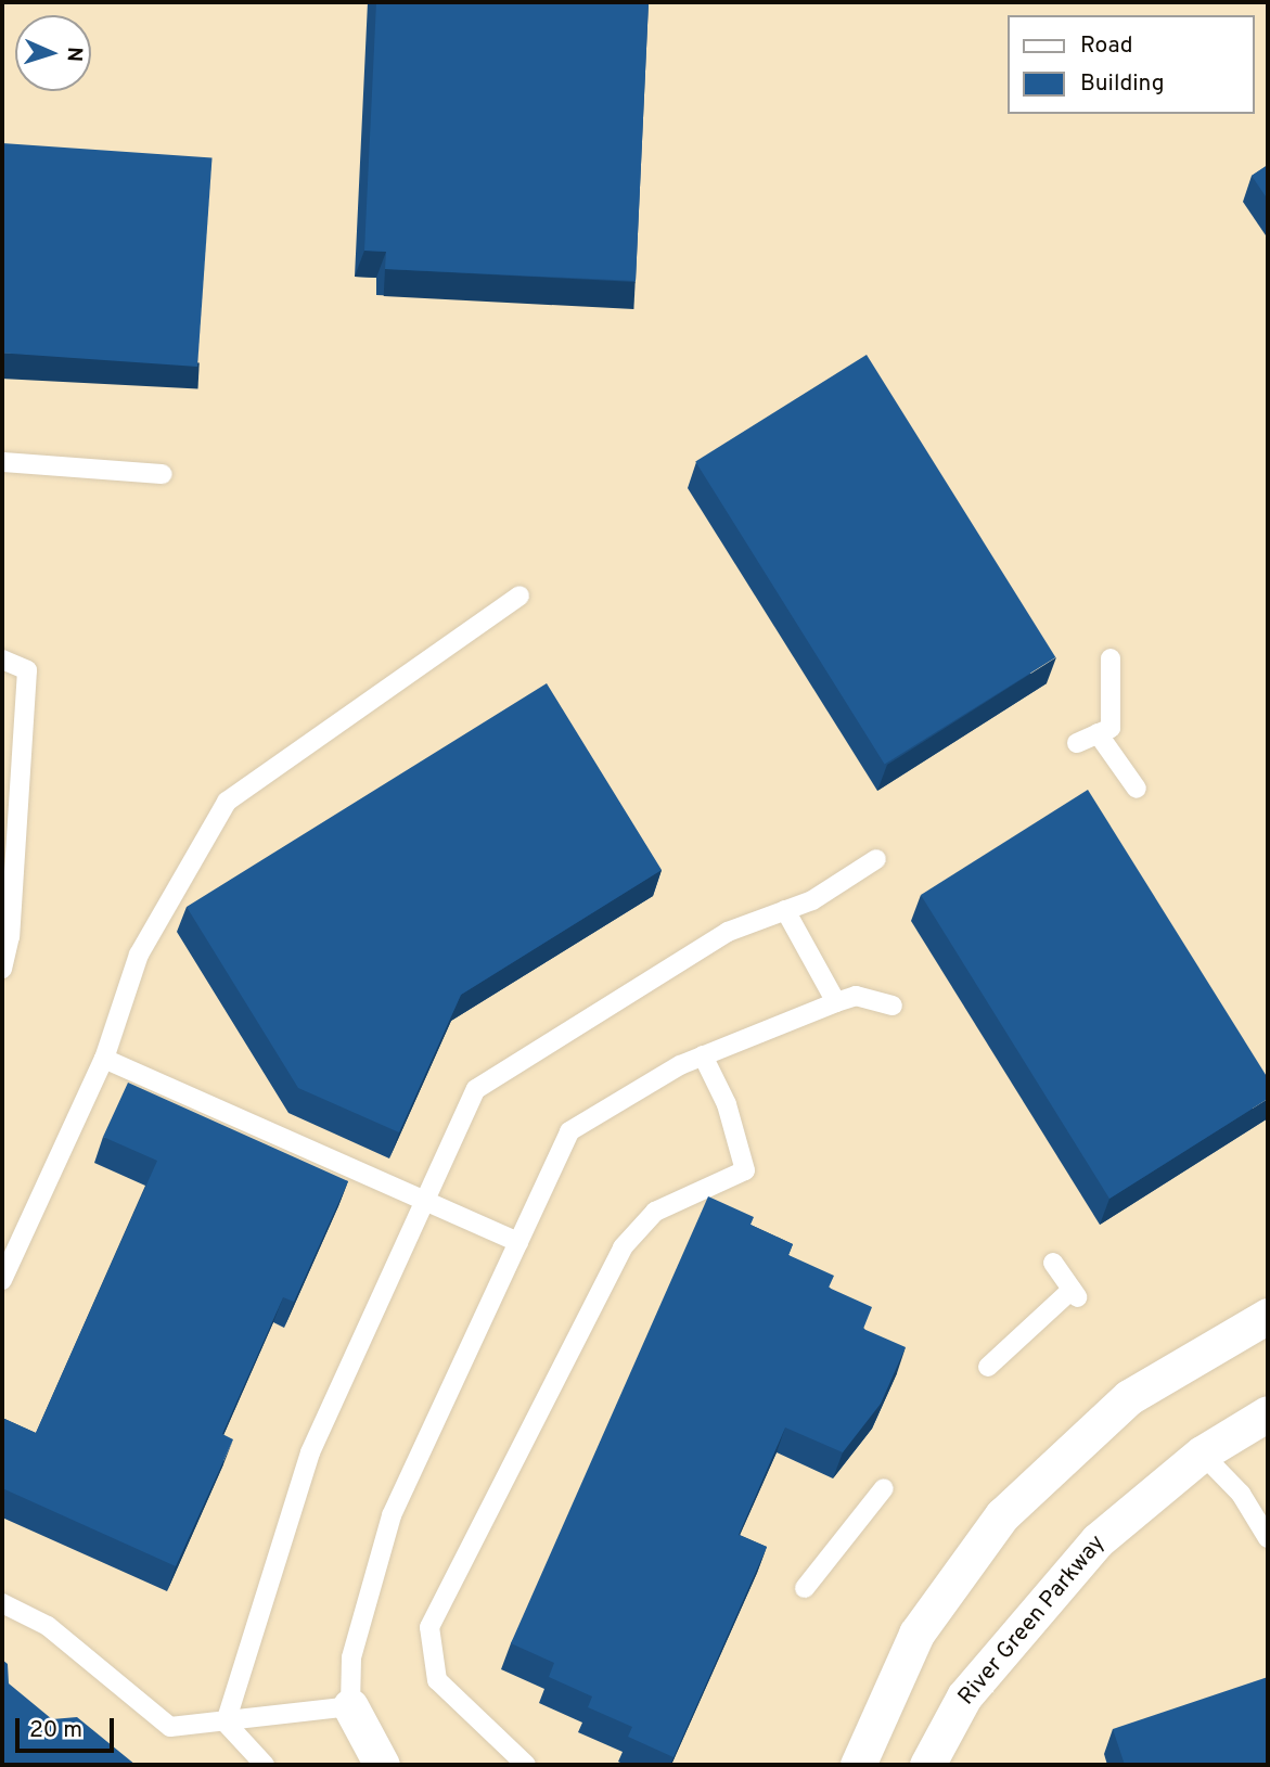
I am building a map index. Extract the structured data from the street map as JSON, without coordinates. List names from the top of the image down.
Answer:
{
  "streets": {
    "street": ["River Green Parkway"]
  },
  "legend": ["Road", "Building"],
  "scale_bar": "20 m",
  "north": "right"
}
